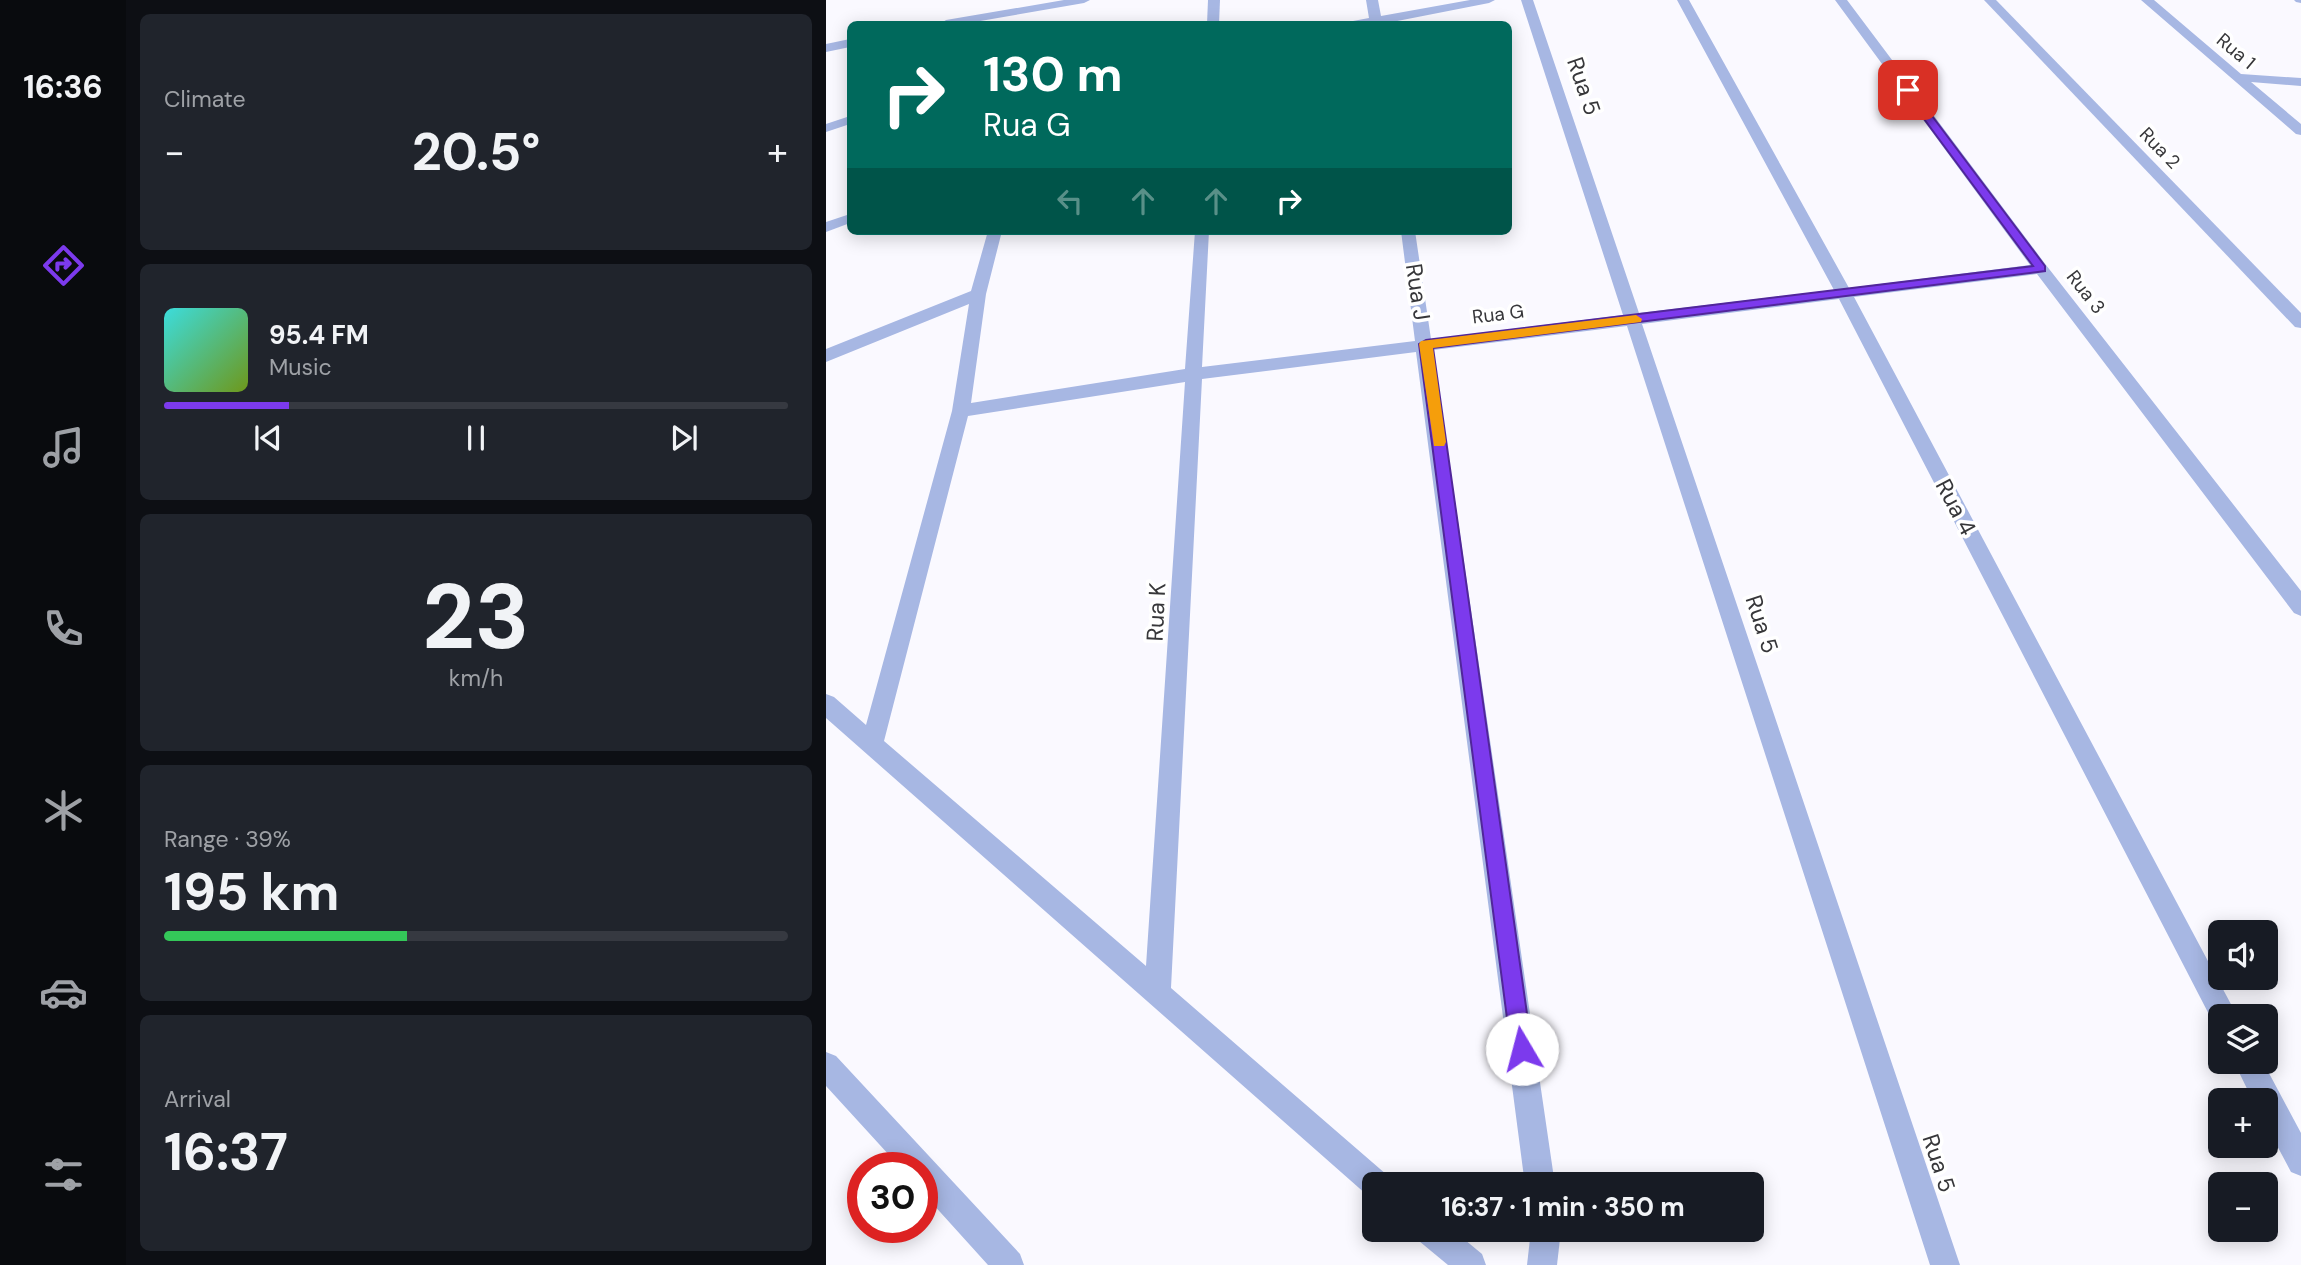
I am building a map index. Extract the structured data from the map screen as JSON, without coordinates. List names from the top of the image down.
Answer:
{
  "streets": {
    "street": [
      "Rua 1",
      "Rua 5",
      "Rua 2",
      "Rua J",
      "Rua 3",
      "Rua G",
      "Rua 4",
      "Rua K"
    ]
  },
  "crossings": [
    ["Rua 5", "Rua G"],
    ["Rua J", "Rua G"],
    ["Rua 3", "Rua G"],
    ["Rua G", "Rua 4"],
    ["Rua G", "Rua K"]
  ],
  "page": {
    "tabs": "16:36",
    "tile": [
      "Climate",
      ["23", "km/h"],
      ["Range · 39%", "195 km"],
      ["Arrival", "16:37"]
    ],
    "turn": ["130 m", "Rua G"],
    "heat": ["−", "20.5°", "+"],
    "song": ["95.4 FM", "Music"],
    "map_buttons": ["+", "−"],
    "limit": "30",
    "trip": "16:37 · 1 min · 350 m"
  }
}
